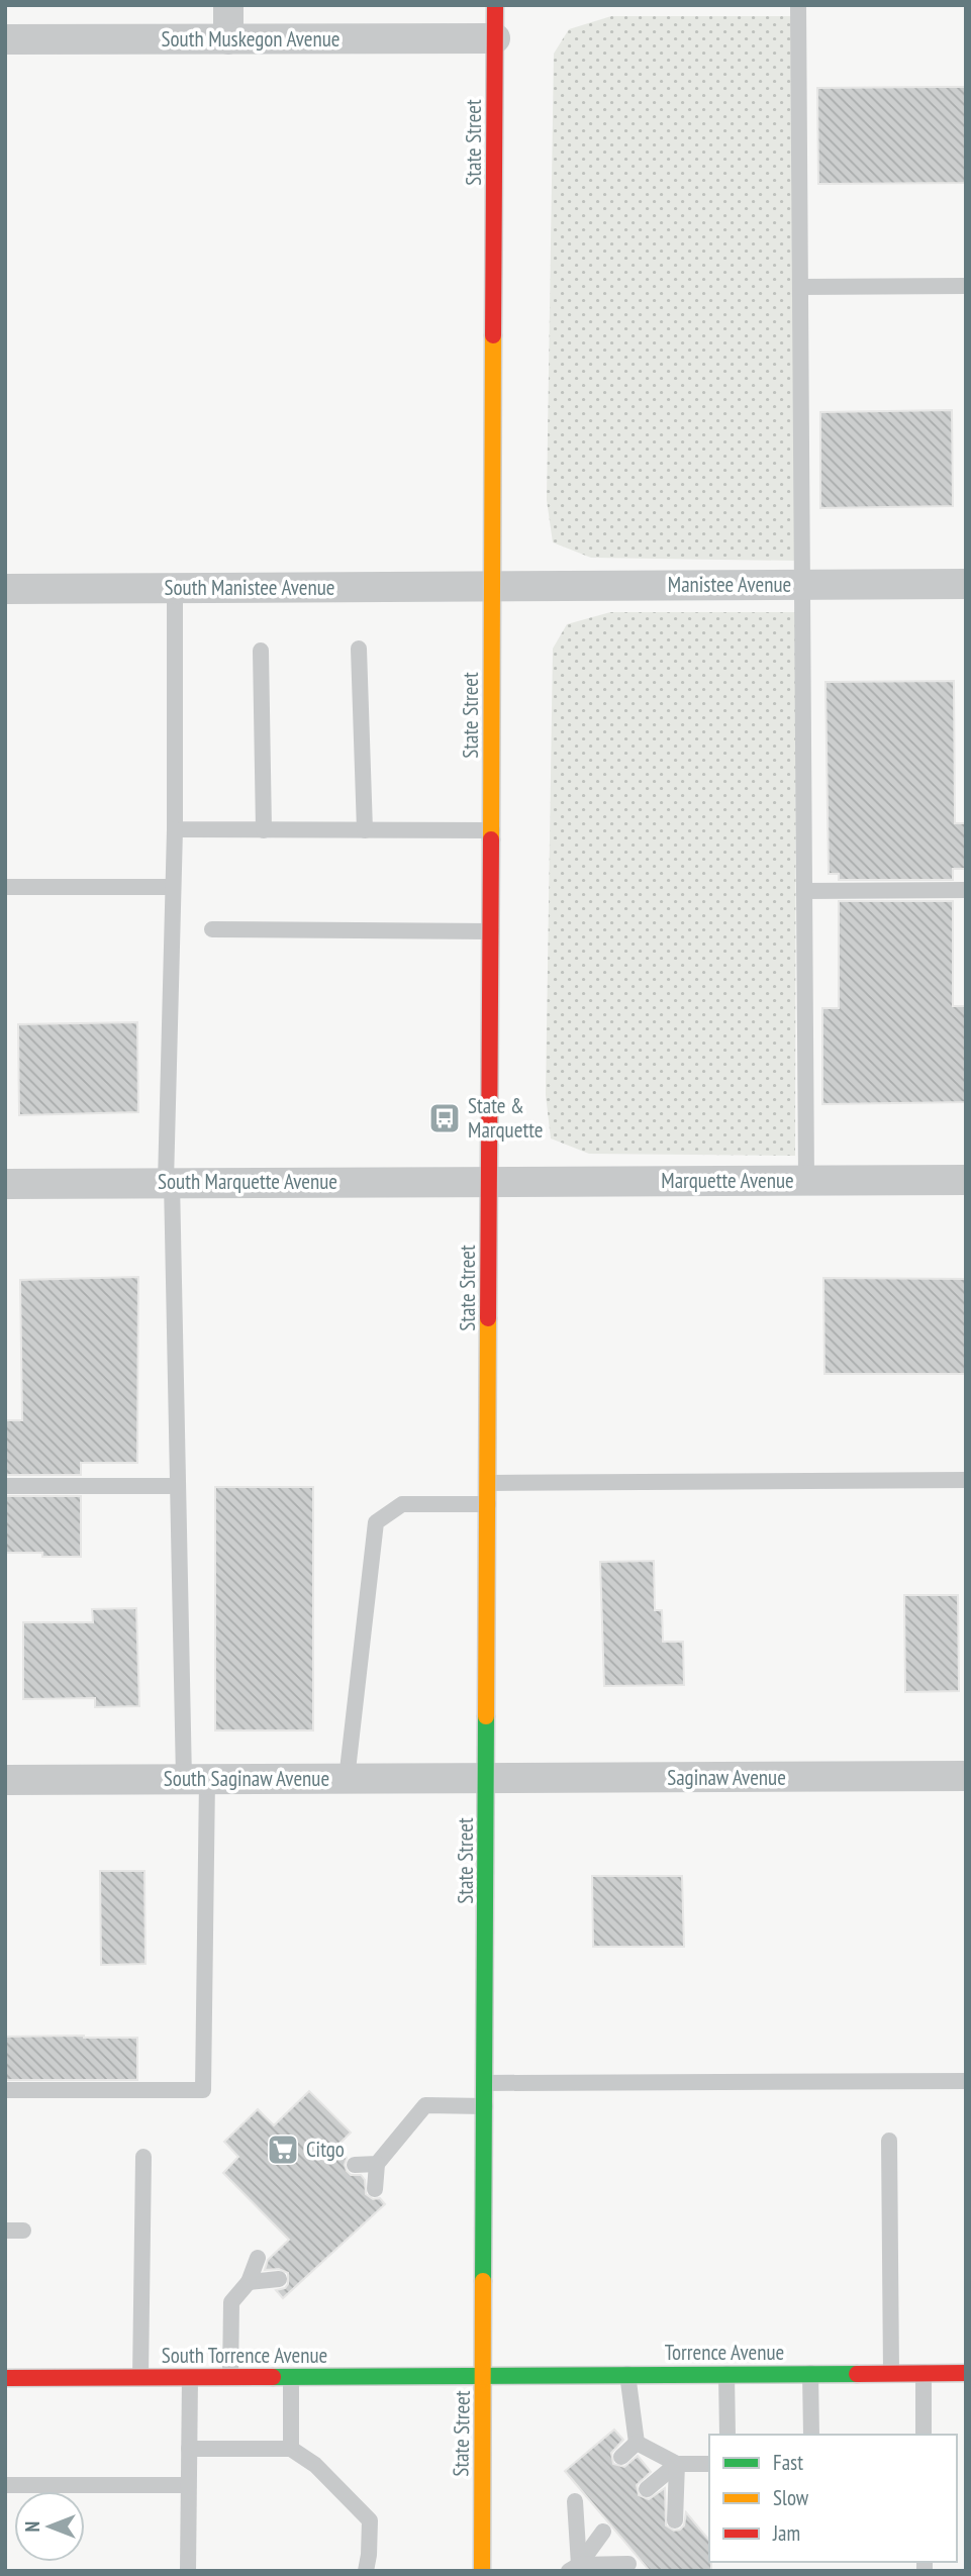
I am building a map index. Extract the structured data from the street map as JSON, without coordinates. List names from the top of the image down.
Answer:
{
  "streets": {
    "street": [
      "South Muskegon Avenue",
      "State Street",
      "Manistee Avenue",
      "South Manistee Avenue",
      "Marquette Avenue",
      "South Marquette Avenue",
      "Saginaw Avenue",
      "South Saginaw Avenue",
      "Torrence Avenue",
      "South Torrence Avenue"
    ]
  },
  "crossings": [
    ["South Muskegon Avenue", "State Street"],
    ["State Street", "Manistee Avenue"],
    ["State Street", "South Manistee Avenue"],
    ["State Street", "Marquette Avenue"],
    ["State Street", "South Marquette Avenue"],
    ["State Street", "Saginaw Avenue"],
    ["State Street", "South Saginaw Avenue"],
    ["State Street", "Torrence Avenue"],
    ["State Street", "South Torrence Avenue"],
    ["Manistee Avenue", "South Manistee Avenue"],
    ["Marquette Avenue", "South Marquette Avenue"],
    ["Saginaw Avenue", "South Saginaw Avenue"],
    ["Torrence Avenue", "South Torrence Avenue"]
  ],
  "places": {
    "bus stop": ["State & Marquette"],
    "supermarket": ["Citgo"]
  },
  "legend": ["Fast", "Slow", "Jam"],
  "north": "left"
}
